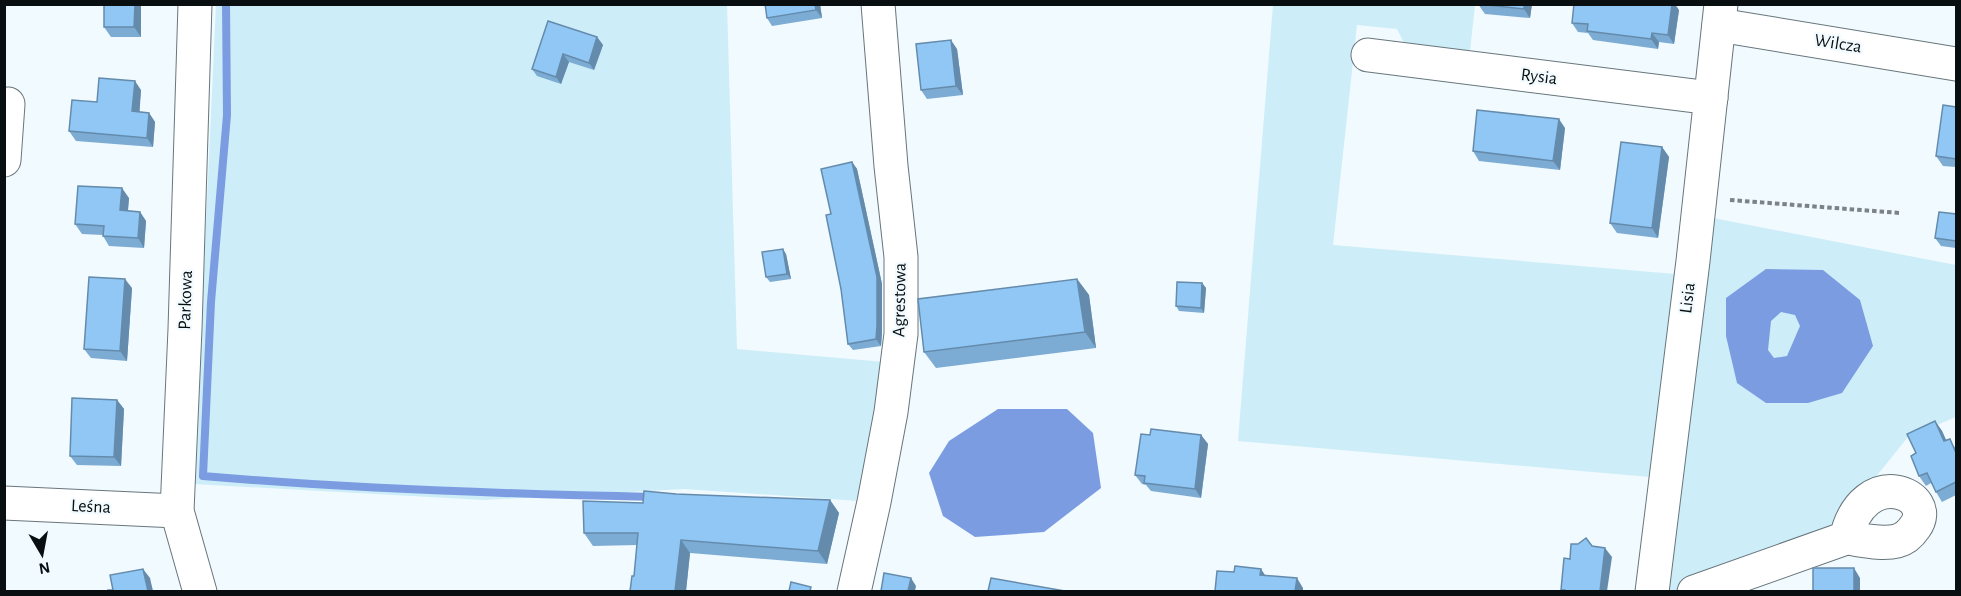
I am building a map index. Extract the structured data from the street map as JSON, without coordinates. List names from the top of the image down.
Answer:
{
  "streets": {
    "street": [
      "Wilcza",
      "Rysia",
      "Lisia",
      "Parkowa",
      "Agrestowa",
      "Leśna"
    ]
  },
  "crossings": [
    ["Wilcza", "Lisia"],
    ["Rysia", "Lisia"],
    ["Parkowa", "Leśna"]
  ],
  "north": "bottom"
}
